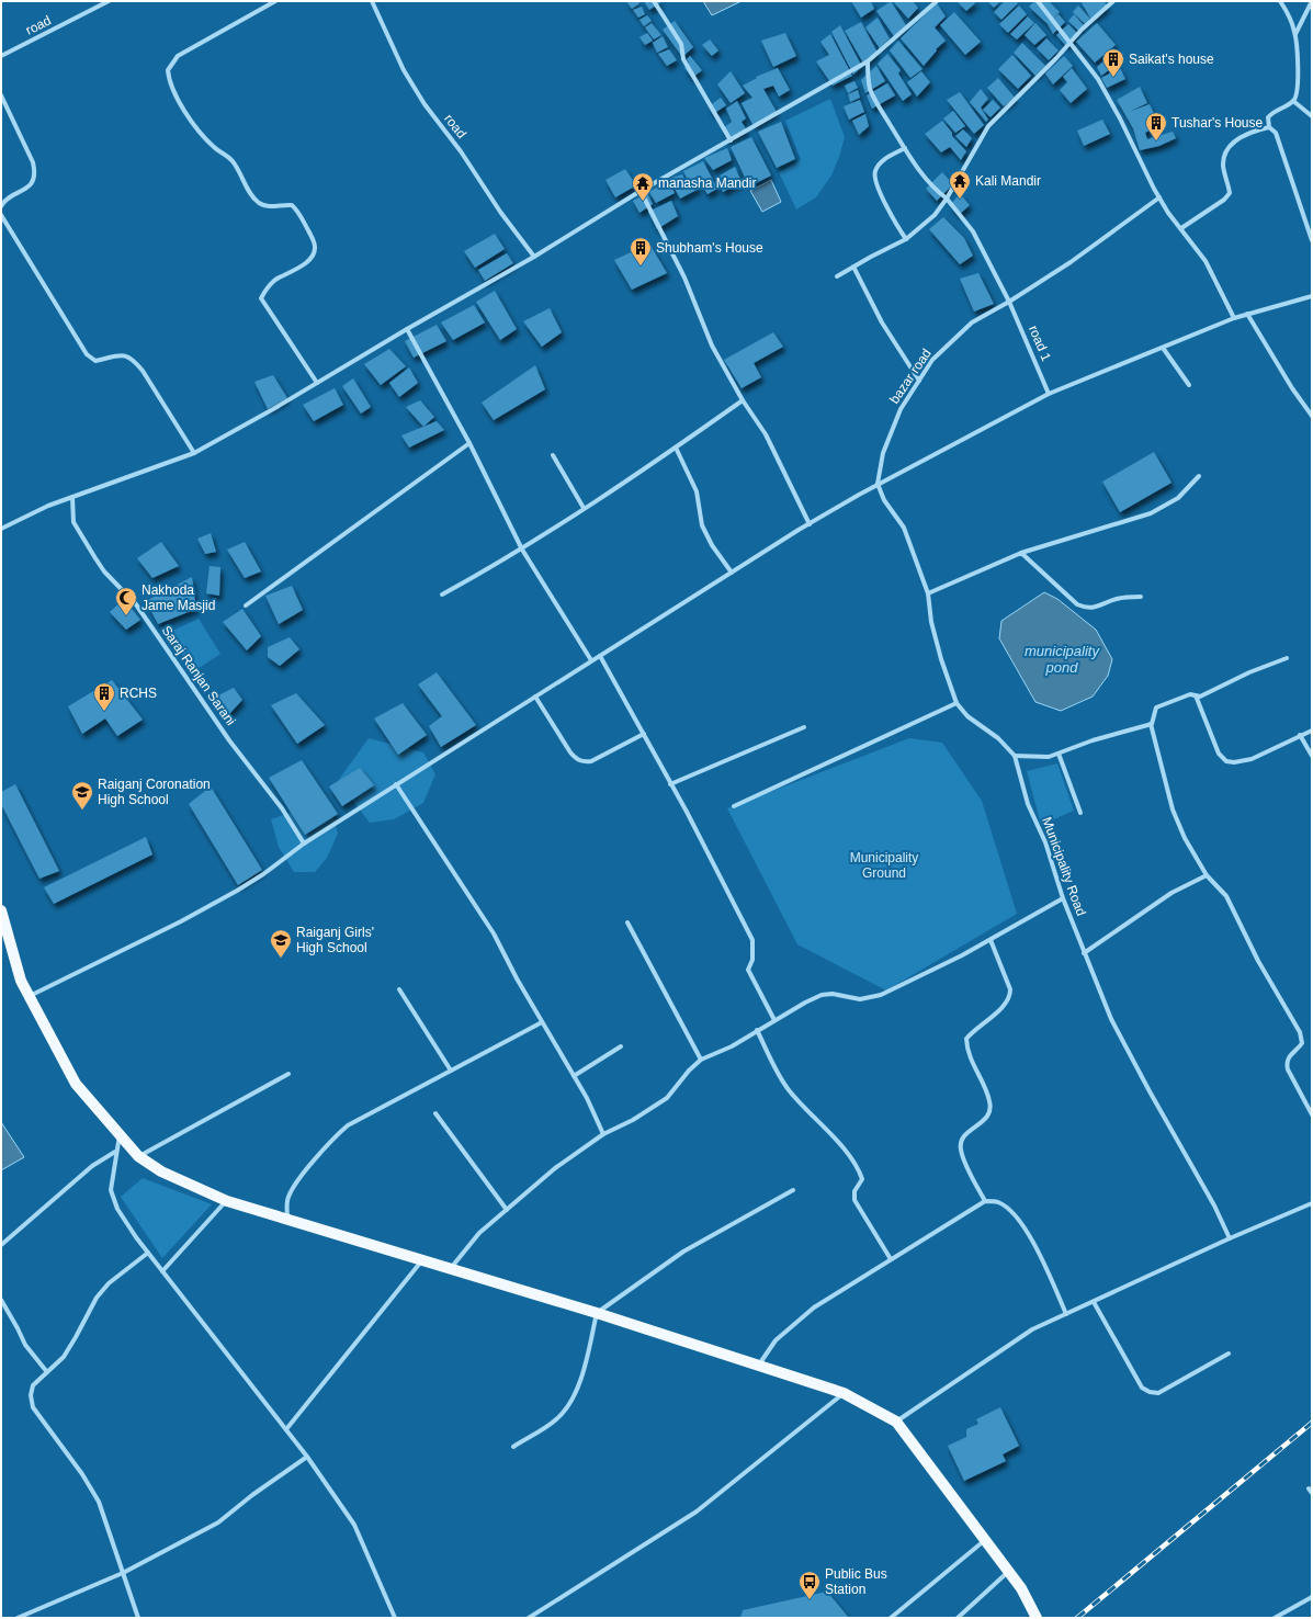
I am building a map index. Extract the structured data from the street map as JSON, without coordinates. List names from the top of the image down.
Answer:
{
  "streets": {
    "street": [
      "road",
      "road 1",
      "bazar road",
      "Saraj Ranjan Sarani",
      "Municipality Road"
    ]
  },
  "crossings": [
    ["road 1", "bazar road"],
    ["bazar road", "Municipality Road"]
  ],
  "water": ["municipality pond"],
  "parks": ["Municipality Ground"],
  "places": {
    "building": [
      "Saikat's house",
      "Tushar's House",
      "Shubham's House",
      "RCHS"
    ],
    "temple": ["Kali Mandir", "manasha Mandir"],
    "mosque": ["Nakhoda Jame Masjid"],
    "school or university": ["Raiganj Coronation High School", "Raiganj Girls' High School"],
    "bus stop": ["Public Bus Station"]
  }
}
